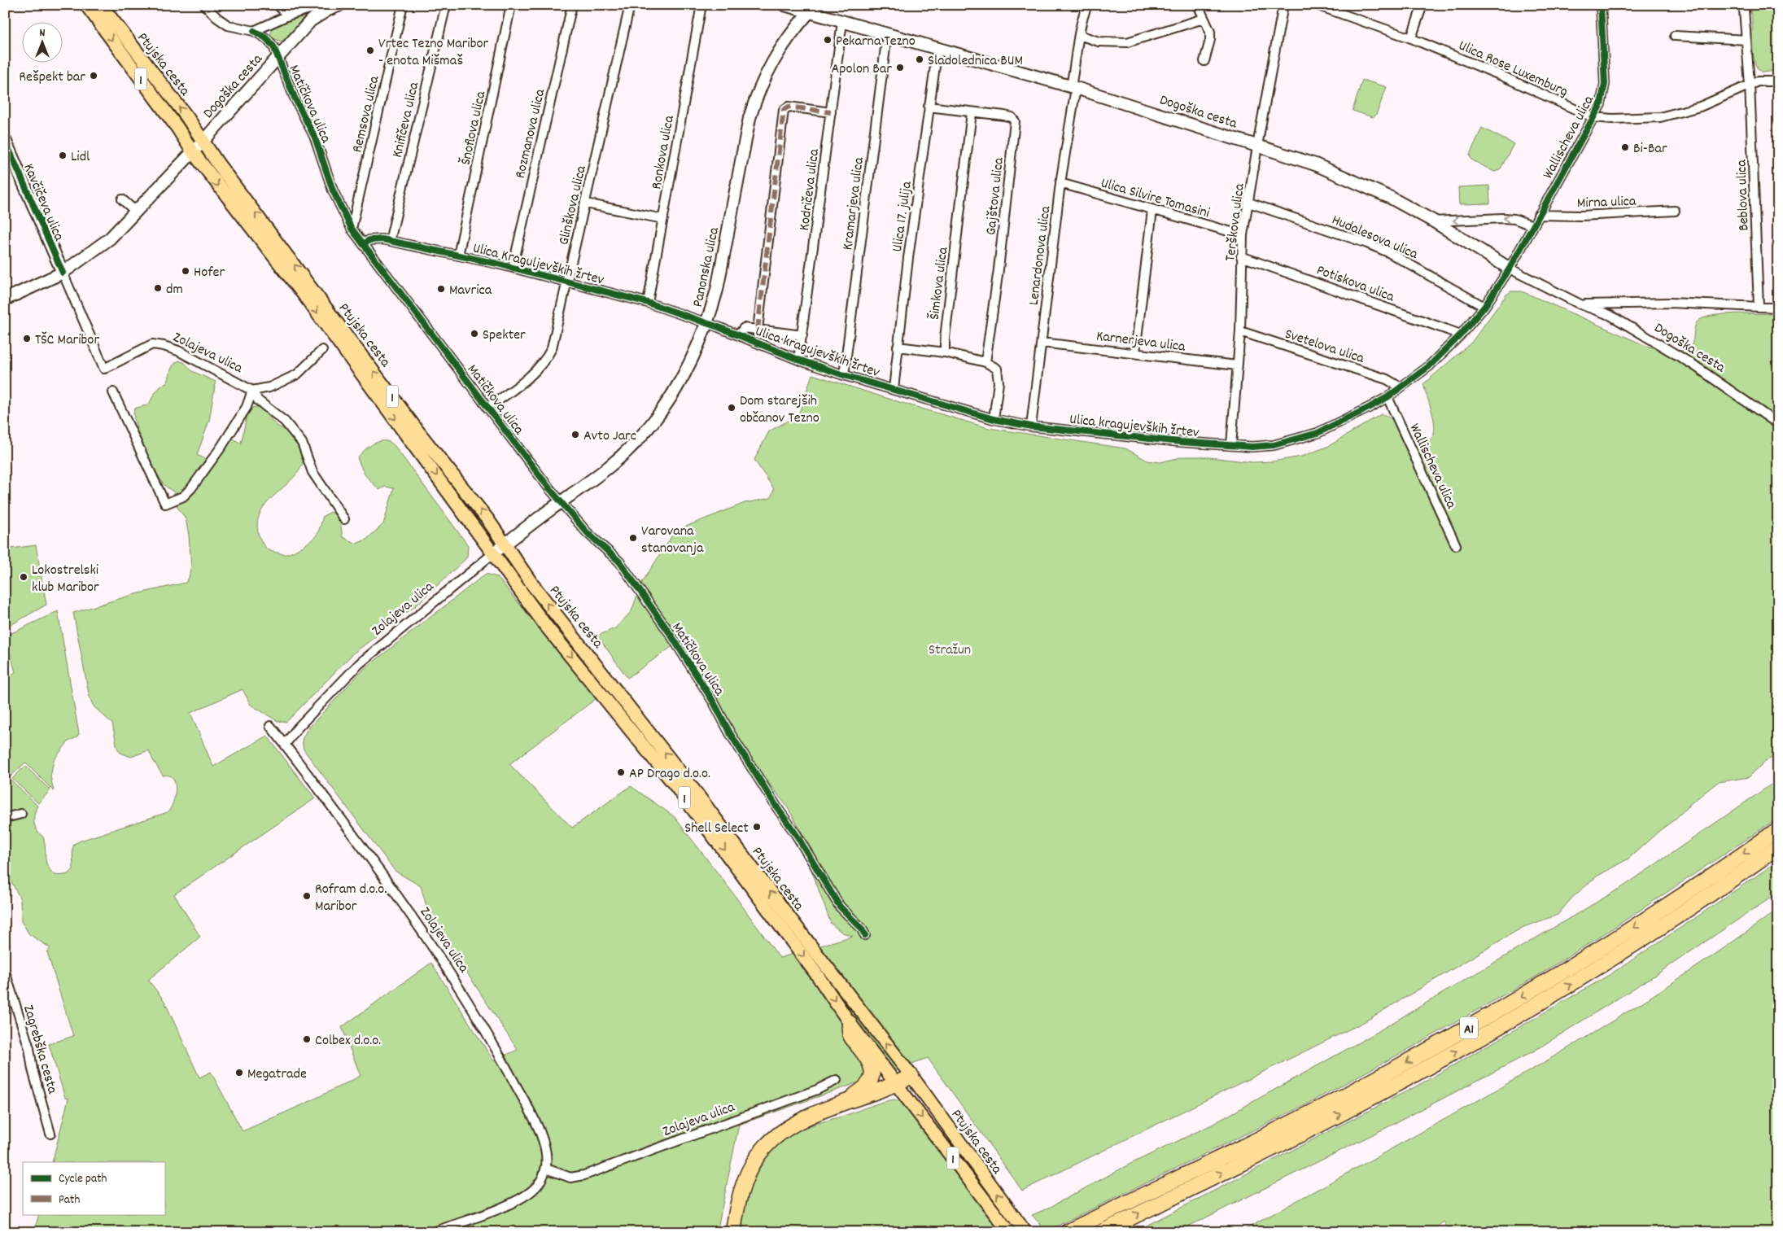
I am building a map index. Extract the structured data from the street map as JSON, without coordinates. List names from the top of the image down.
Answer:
{
  "streets": {
    "highway": ["A1"],
    "main road": ["Ptujska cesta", "1"],
    "street": [
      "Ulica Rose Luxemburg",
      "Dogoška cesta",
      "Matičkova ulica",
      "Remsova ulica",
      "Knifičeva ulica",
      "Šnoflova ulica",
      "Rozmanova ulica",
      "Wallischeva ulica",
      "Ronkova ulica",
      "Kodričeva ulica",
      "Beblova ulica",
      "Gajštova ulica",
      "Ulica Silvire Tomasini",
      "Mirna ulica",
      "Kavčičeva ulica",
      "Kramarjeva ulica",
      "Glinškova ulica",
      "Ulica 17. julija",
      "Terškova ulica",
      "Hudalesova ulica",
      "Lenardonova ulica",
      "Ulica Kraguljevških žrtev",
      "Panonska ulica",
      "Potiskova ulica",
      "Šimkova ulica",
      "Karnerjeva ulica",
      "Svetelova ulica",
      "Ulica kragujevških žrtev",
      "Zolajeva ulica",
      "Zagrebška cesta"
    ]
  },
  "crossings": [
    ["Ptujska cesta", "Dogoška cesta"],
    ["Ptujska cesta", "Panonska ulica"],
    ["Ptujska cesta", "Zolajeva ulica"],
    ["Ulica Rose Luxemburg", "Wallischeva ulica"],
    ["Ulica Rose Luxemburg", "Beblova ulica"],
    ["Dogoška cesta", "Matičkova ulica"],
    ["Dogoška cesta", "Wallischeva ulica"],
    ["Dogoška cesta", "Kodričeva ulica"],
    ["Dogoška cesta", "Beblova ulica"],
    ["Dogoška cesta", "Kramarjeva ulica"],
    ["Dogoška cesta", "Ulica 17. julija"],
    ["Dogoška cesta", "Terškova ulica"],
    ["Dogoška cesta", "Lenardonova ulica"],
    ["Dogoška cesta", "Panonska ulica"],
    ["Dogoška cesta", "Ulica kragujevških žrtev"],
    ["Matičkova ulica", "Remsova ulica"],
    ["Matičkova ulica", "Glinškova ulica"],
    ["Matičkova ulica", "Ulica Kraguljevških žrtev"],
    ["Matičkova ulica", "Panonska ulica"],
    ["Knifičeva ulica", "Ulica Kraguljevških žrtev"],
    ["Šnoflova ulica", "Ulica Kraguljevških žrtev"],
    ["Rozmanova ulica", "Ulica Kraguljevških žrtev"],
    ["Wallischeva ulica", "Mirna ulica"],
    ["Wallischeva ulica", "Ulica kragujevških žrtev"],
    ["Ronkova ulica", "Ulica Kraguljevških žrtev"],
    ["Kodričeva ulica", "Ulica kragujevških žrtev"],
    ["Gajštova ulica", "Ulica 17. julija"],
    ["Gajštova ulica", "Šimkova ulica"],
    ["Ulica Silvire Tomasini", "Terškova ulica"],
    ["Ulica Silvire Tomasini", "Lenardonova ulica"],
    ["Kavčičeva ulica", "Zolajeva ulica"],
    ["Kramarjeva ulica", "Ulica kragujevških žrtev"],
    ["Glinškova ulica", "Ulica Kraguljevških žrtev"],
    ["Ulica 17. julija", "Ulica kragujevških žrtev"],
    ["Terškova ulica", "Hudalesova ulica"],
    ["Terškova ulica", "Potiskova ulica"],
    ["Terškova ulica", "Karnerjeva ulica"],
    ["Terškova ulica", "Svetelova ulica"],
    ["Terškova ulica", "Ulica kragujevških žrtev"],
    ["Hudalesova ulica", "Ulica kragujevških žrtev"],
    ["Lenardonova ulica", "Karnerjeva ulica"],
    ["Lenardonova ulica", "Ulica kragujevških žrtev"],
    ["Ulica Kraguljevških žrtev", "Panonska ulica"],
    ["Ulica Kraguljevških žrtev", "Ulica kragujevških žrtev"],
    ["Panonska ulica", "Ulica kragujevških žrtev"],
    ["Potiskova ulica", "Ulica kragujevških žrtev"],
    ["Svetelova ulica", "Ulica kragujevških žrtev"]
  ],
  "parks": ["Stražun"],
  "places": [
    "Pekarna Tezno",
    "Vrtec Tezno Maribor - enota Mišmaš",
    "Sladolednica BUM",
    "Apolon Bar",
    "Rešpekt bar",
    "Bi-Bar",
    "Lidl",
    "Hofer",
    "dm",
    "Mavrica",
    "Spekter",
    "TŠC Maribor",
    "Dom starejših občanov Tezno",
    "Avto Jarc",
    "Varovana stanovanja",
    "Lokostrelski klub Maribor",
    "AP Drago d.o.o.",
    "Shell Select",
    "Rofram d.o.o. Maribor",
    "Colbex d.o.o.",
    "Megatrade"
  ],
  "legend": ["Cycle path", "Path"],
  "north": "top"
}
